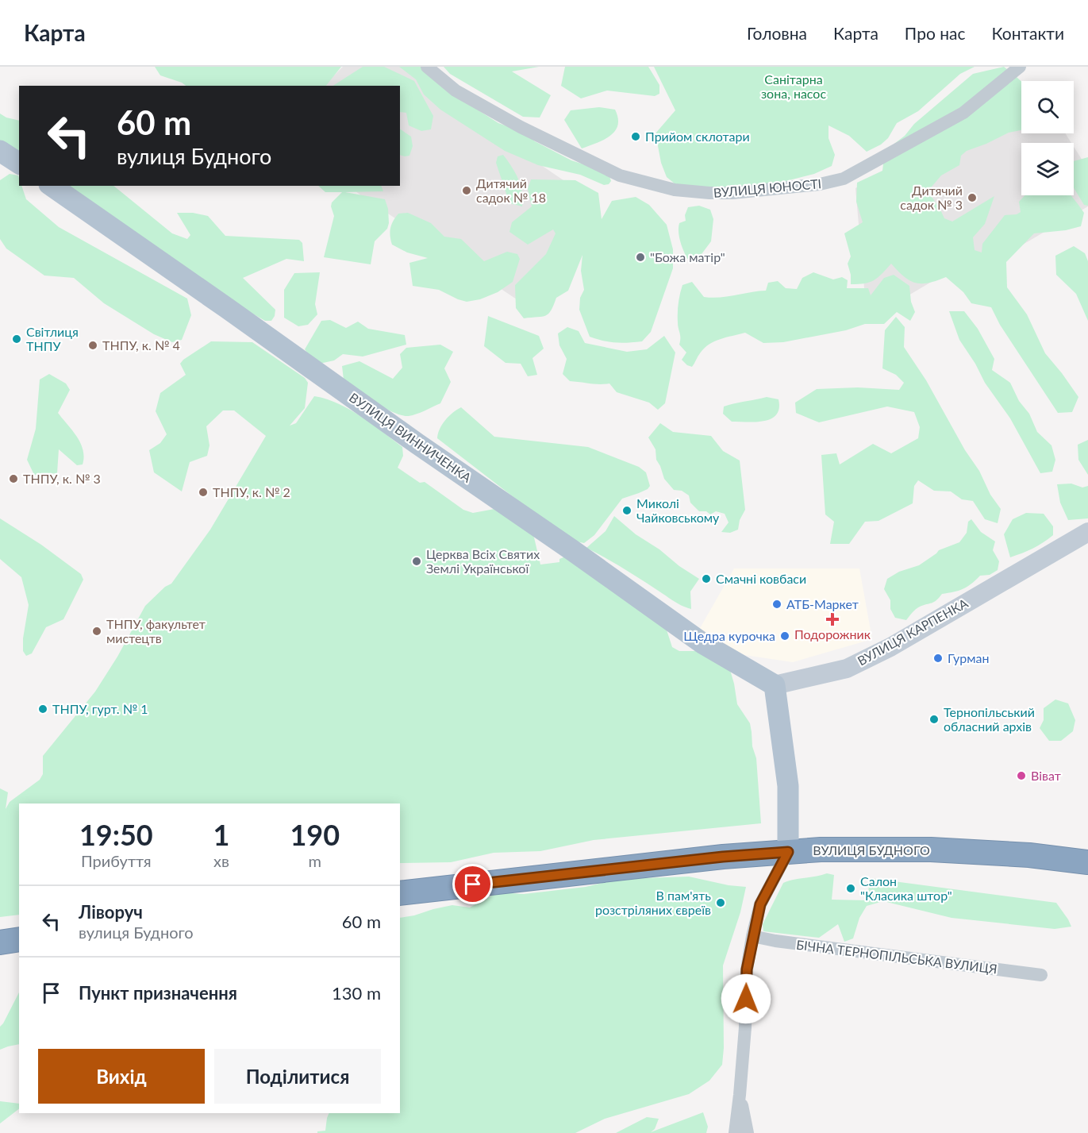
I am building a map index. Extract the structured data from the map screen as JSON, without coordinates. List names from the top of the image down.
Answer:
{
  "streets": {
    "highway": ["ВУЛИЦЯ БУДНОГО"],
    "main road": ["ВУЛИЦЯ ВИННИЧЕНКА", "ВУЛИЦЯ КАРПЕНКА"],
    "street": ["ВУЛИЦЯ ЮНОСТІ", "БІЧНА ТЕРНОПІЛЬСЬКА ВУЛИЦЯ"]
  },
  "crossings": [
    ["ВУЛИЦЯ ВИННИЧЕНКА", "ВУЛИЦЯ КАРПЕНКА"]
  ],
  "parks": ["Санітарна зона, насос"],
  "places": {
    "other": [
      "Прийом склотари",
      "Дитячий садок № 18",
      "Дитячий садок № 3",
      "\"Божа матір\"",
      "Світлиця ТНПУ",
      "ТНПУ, к. № 4",
      "ТНПУ, к. № 3",
      "ТНПУ, к. № 2",
      "Миколі Чайковському",
      "Церква Всіх Святих Землі Української",
      "Смачні ковбаси",
      "АТБ-Маркет",
      "ТНПУ, факультет мистецтв",
      "Щедра курочка",
      "Гурман",
      "ТНПУ, гурт. № 1",
      "Тернопільський обласний архів",
      "Віват",
      "Салон \"Класика штор\"",
      "В пам'ять розстріляних євреїв"
    ],
    "health": ["Подорожник"]
  },
  "page": {
    "header": "Карта",
    "nav": [
      "Головна",
      "Карта",
      "Про нас",
      "Контакти"
    ],
    "turn": ["60 m", "вулиця Будного"],
    "eta": [
      "19:50",
      "Прибуття",
      "1",
      "хв",
      "190",
      "m"
    ],
    "list": [
      {
        "name": "Ліворуч",
        "note": "вулиця Будного",
        "value": "60 m"
      },
      {
        "name": "Пункт призначення",
        "value": "130 m"
      }
    ],
    "buttons": ["Вихід", "Поділитися"]
  }
}
